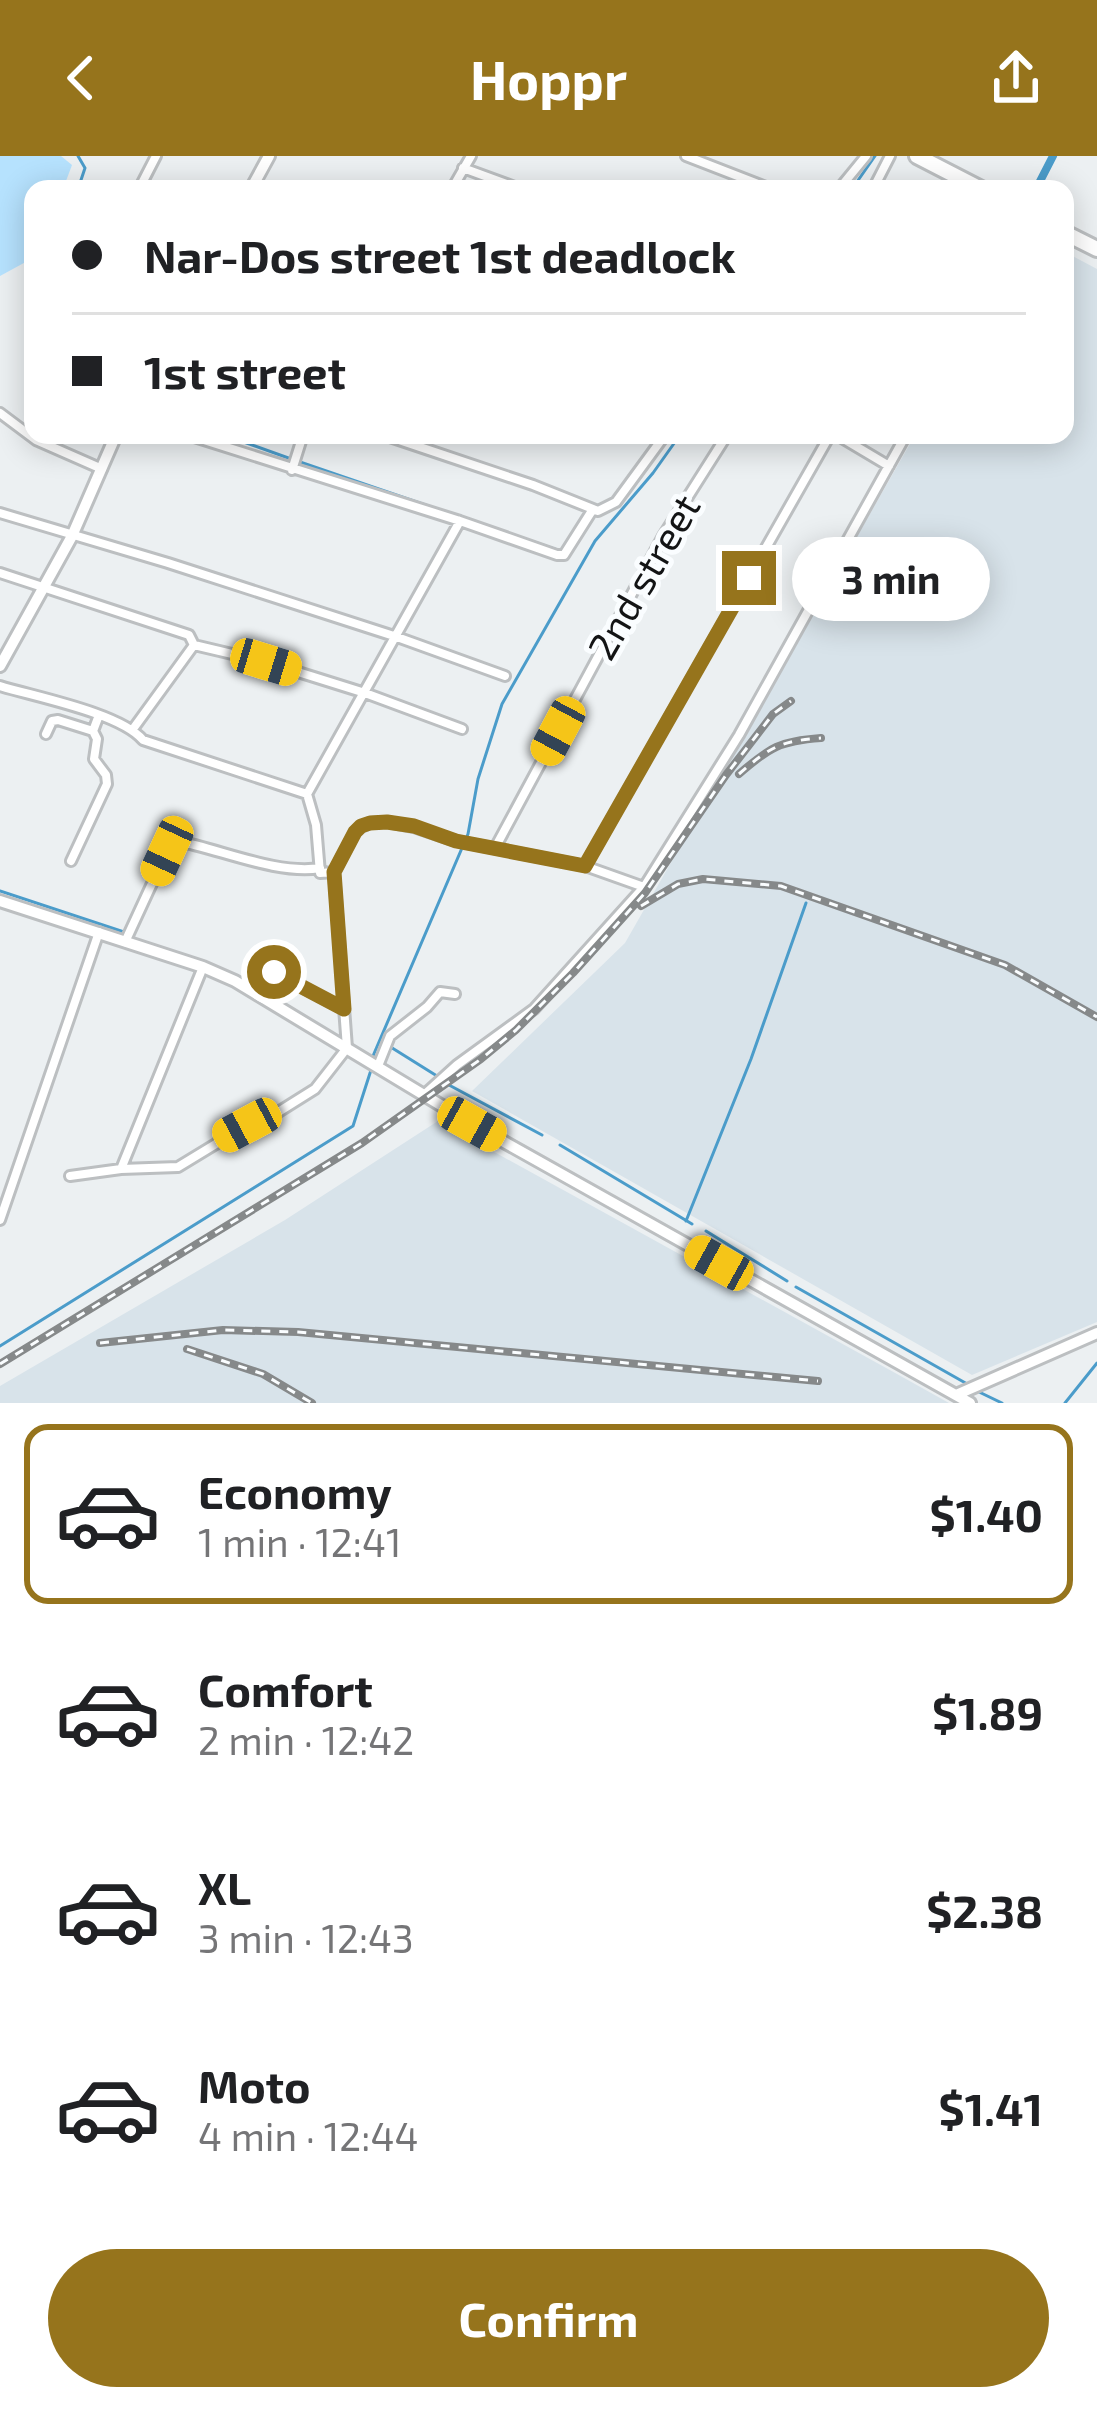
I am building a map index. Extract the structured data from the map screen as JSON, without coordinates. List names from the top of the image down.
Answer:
{
  "streets": {
    "street": ["2nd street"]
  },
  "page": {
    "header": "Hoppr",
    "banner": ["Nar-Dos street 1st deadlock", "1st street"],
    "bubble": "3 min",
    "list": [
      {
        "name": "Economy",
        "note": "1 min · 12:41",
        "value": "$1.40"
      },
      {
        "name": "Comfort",
        "note": "2 min · 12:42",
        "value": "$1.89"
      },
      {
        "name": "XL",
        "note": "3 min · 12:43",
        "value": "$2.38"
      },
      {
        "name": "Moto",
        "note": "4 min · 12:44",
        "value": "$1.41"
      }
    ],
    "buttons": "Confirm"
  }
}
